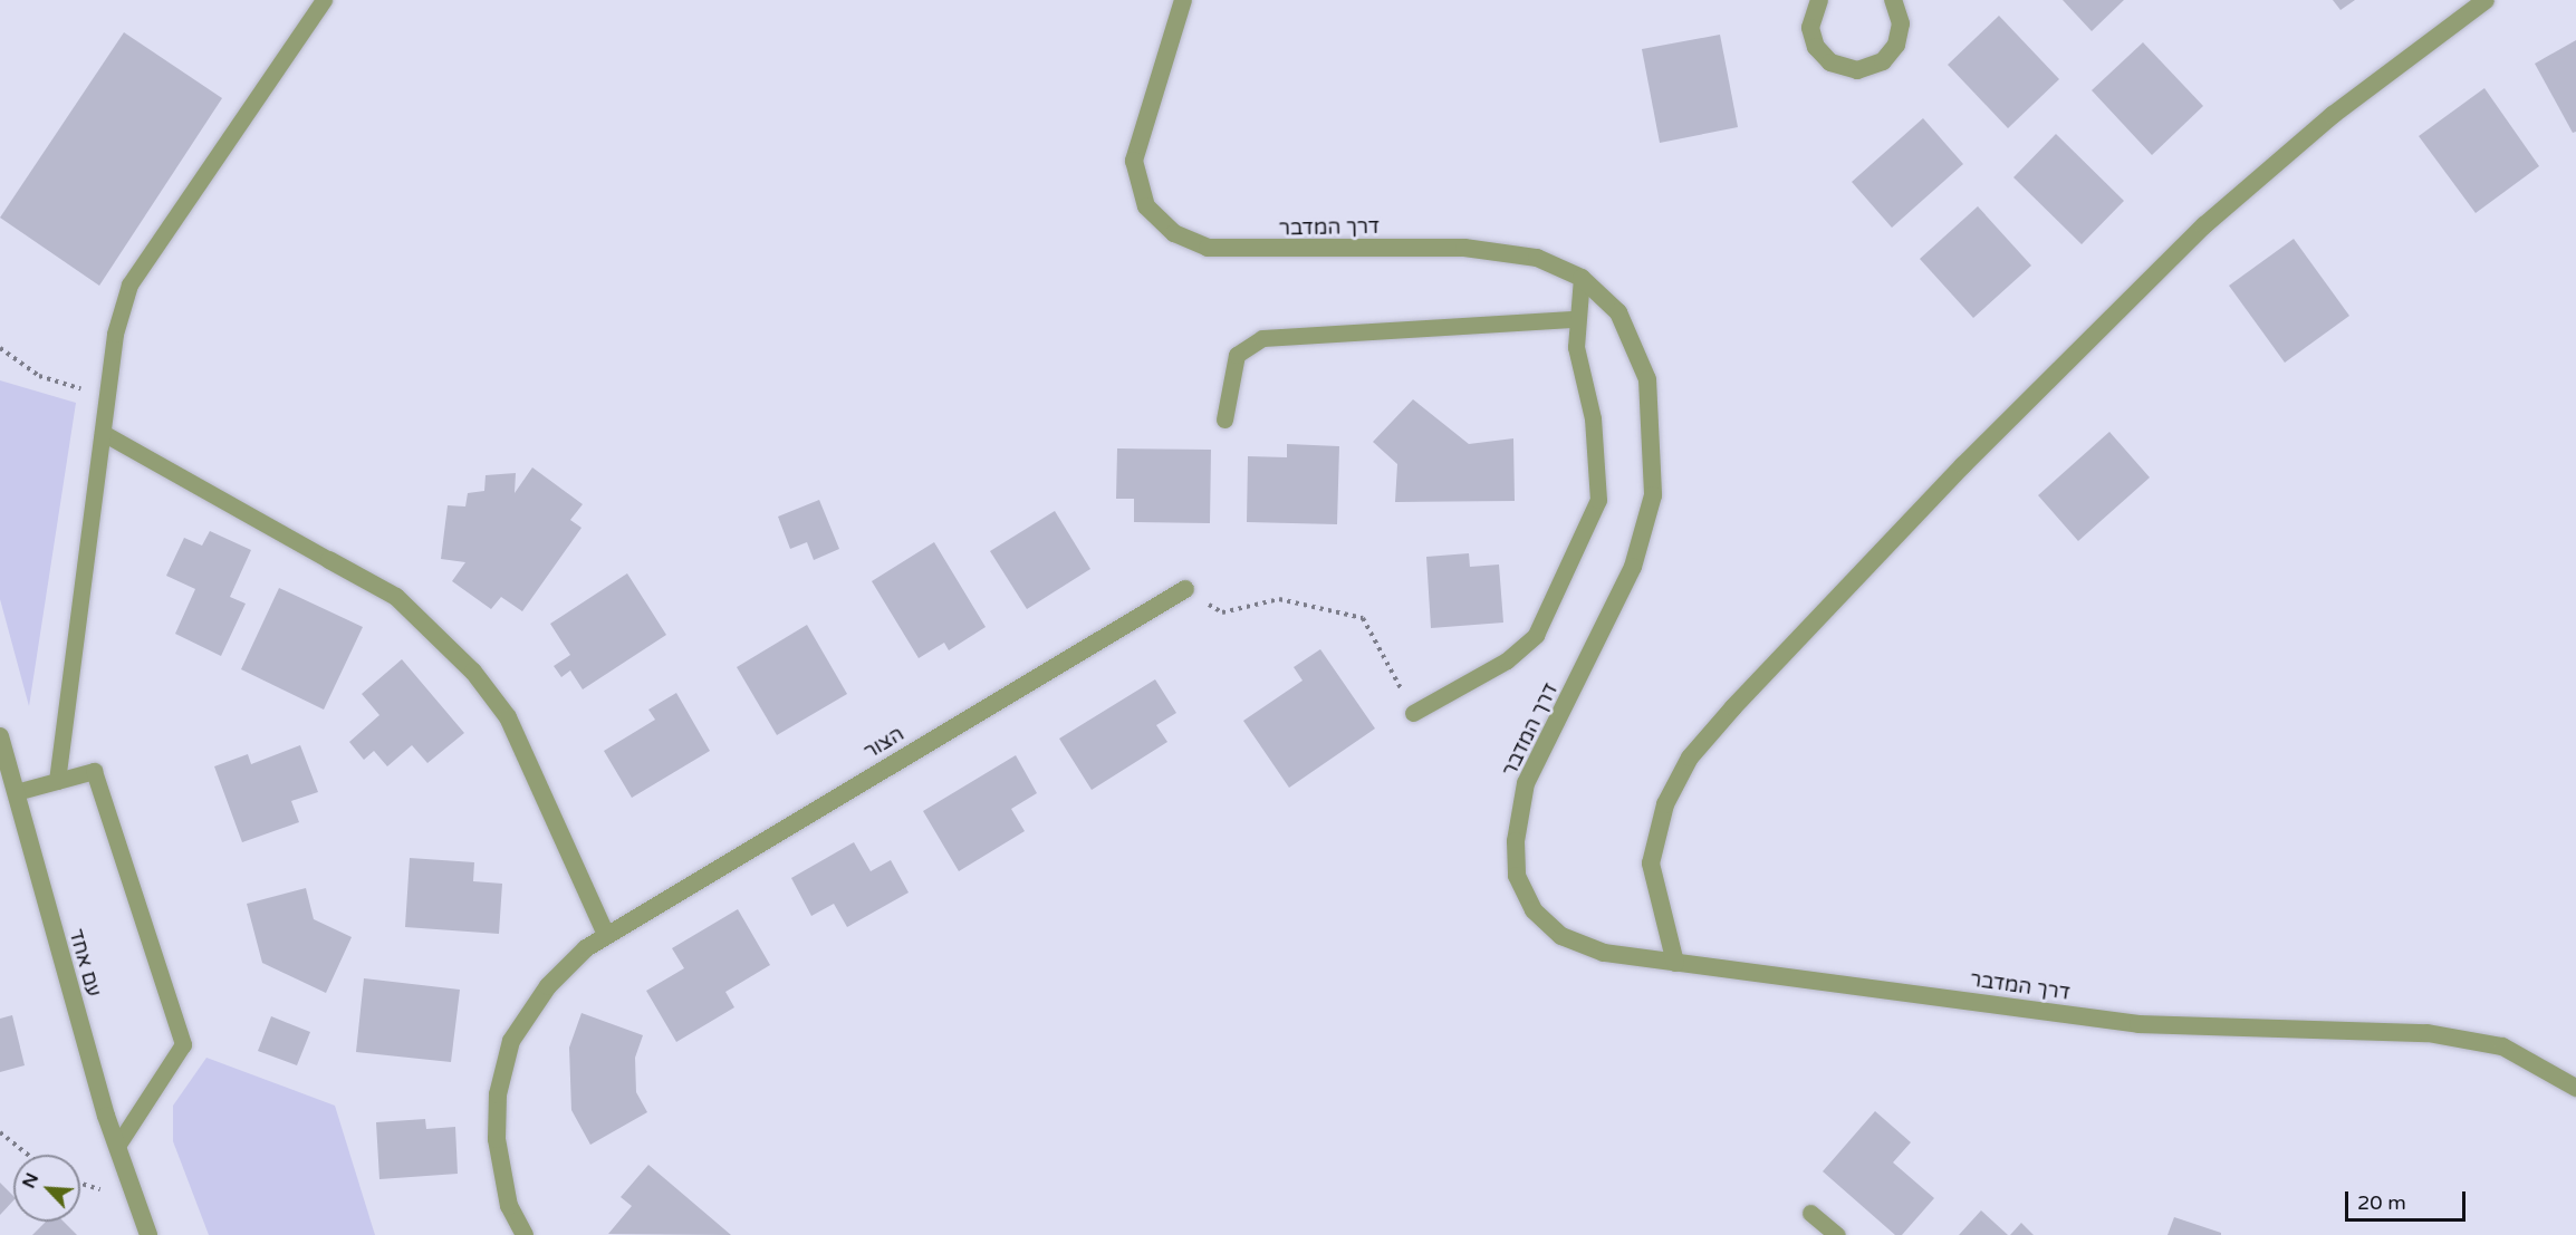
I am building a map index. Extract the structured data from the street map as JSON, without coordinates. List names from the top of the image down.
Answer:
{
  "streets": {
    "street": ["דרך המדבר", "הצור", "עם אחד"]
  },
  "scale_bar": "20 m",
  "north": "top left"
}
